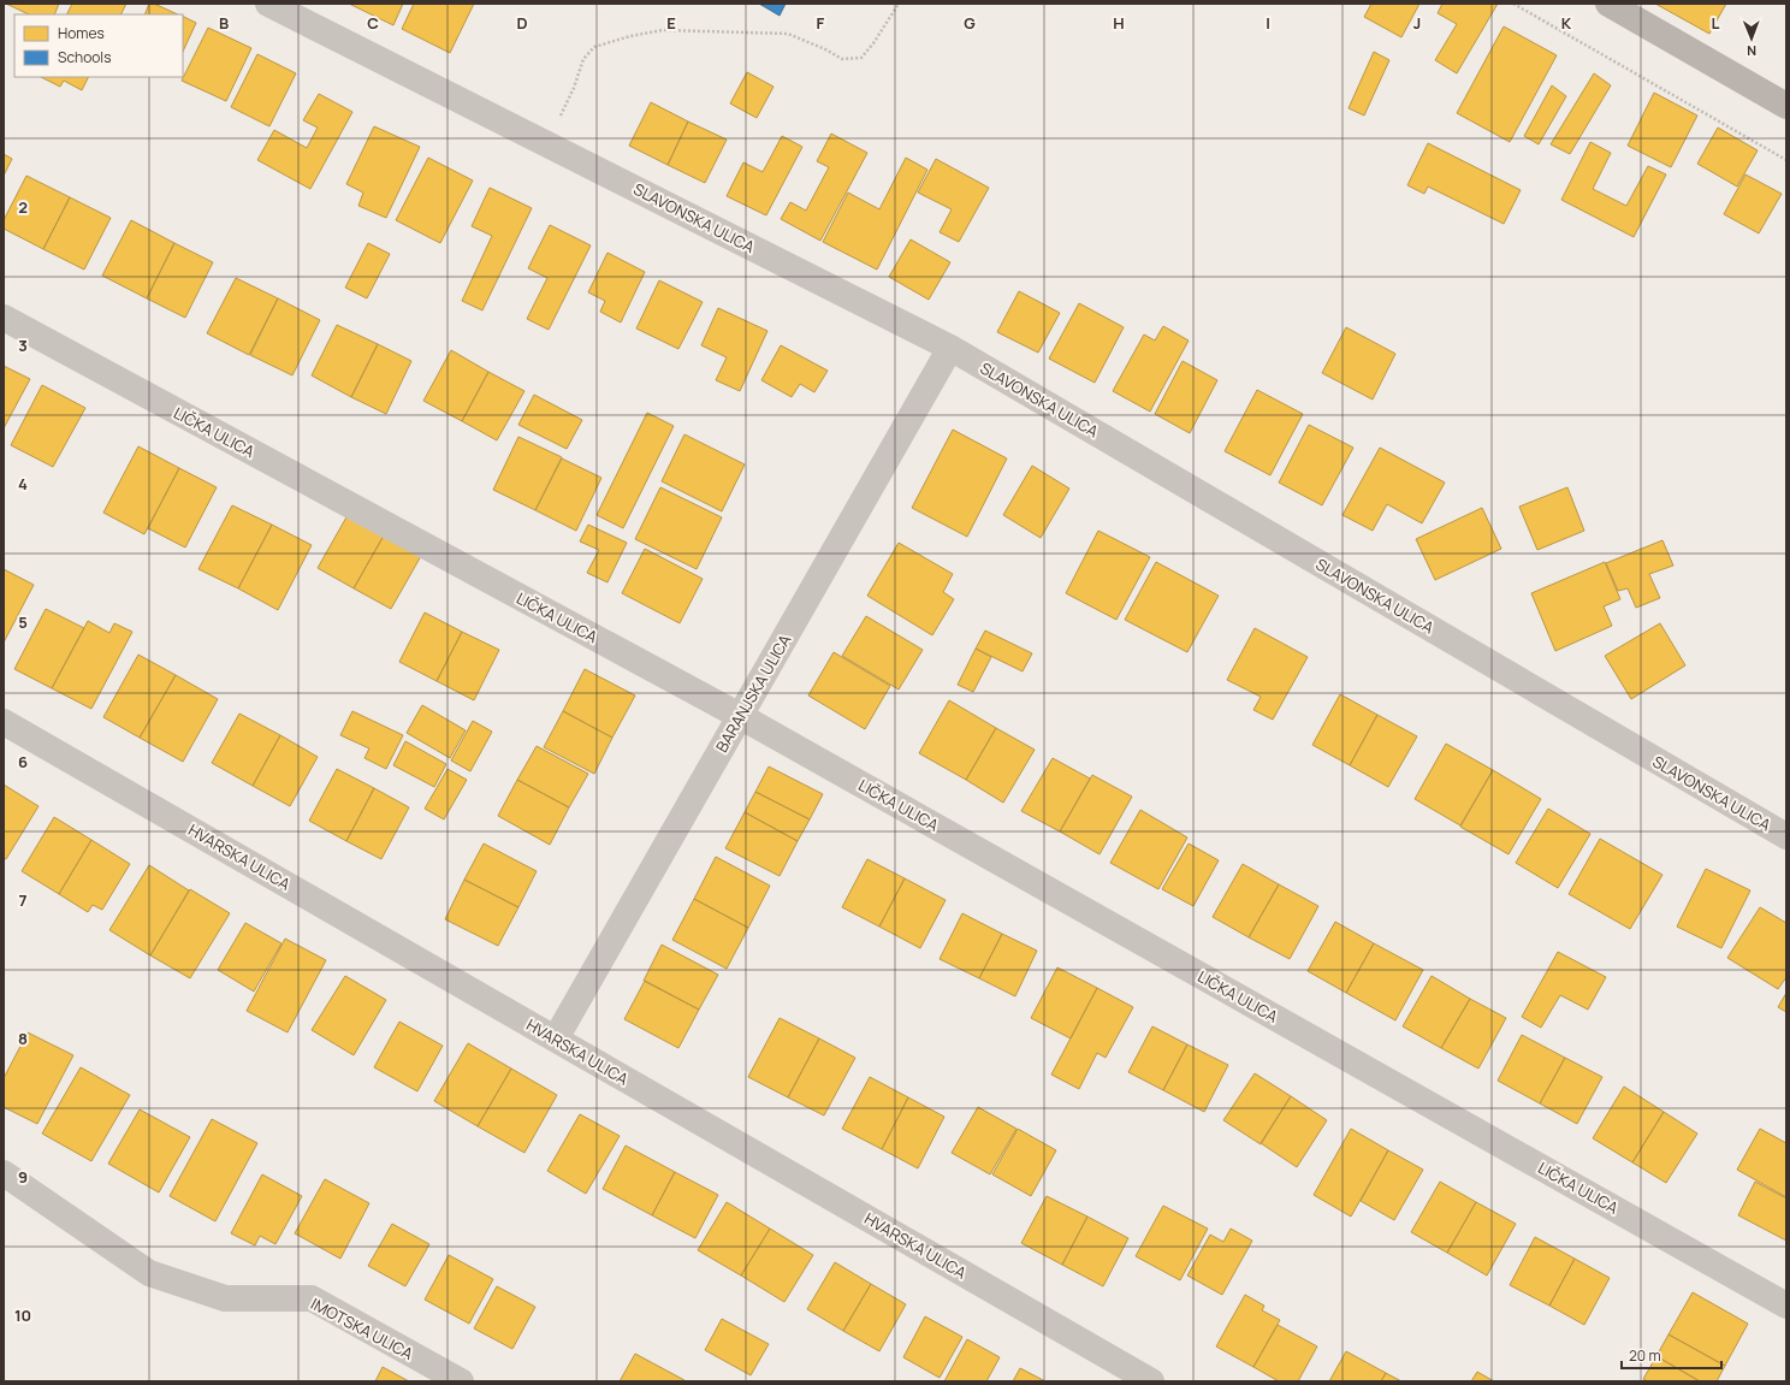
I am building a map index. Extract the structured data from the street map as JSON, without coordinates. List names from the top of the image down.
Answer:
{
  "streets": {
    "street": [
      "SLAVONSKA ULICA",
      "LIČKA ULICA",
      "BARANJSKA ULICA",
      "HVARSKA ULICA",
      "IMOTSKA ULICA"
    ]
  },
  "crossings": [
    ["SLAVONSKA ULICA", "BARANJSKA ULICA"],
    ["LIČKA ULICA", "BARANJSKA ULICA"],
    ["BARANJSKA ULICA", "HVARSKA ULICA"]
  ],
  "legend": ["Homes", "Schools"],
  "scale_bar": "20 m",
  "north": "bottom",
  "grid": {
    "columns": [
      "B",
      "C",
      "D",
      "E",
      "F",
      "G",
      "H",
      "I",
      "J",
      "K",
      "L"
    ],
    "rows": [
      "2",
      "3",
      "4",
      "5",
      "6",
      "7",
      "8",
      "9",
      "10"
    ]
  }
}
